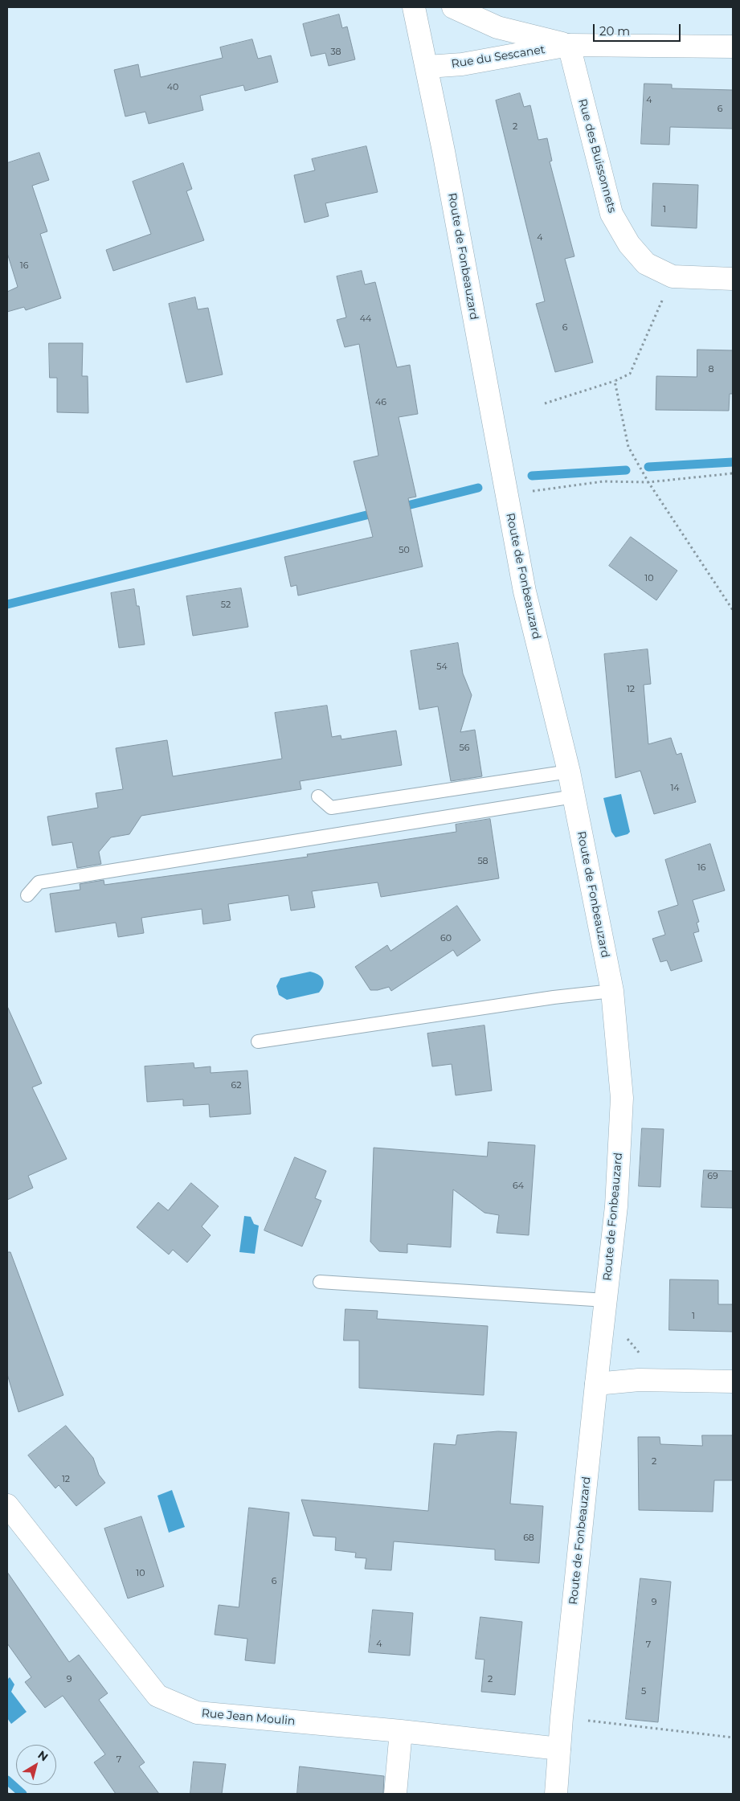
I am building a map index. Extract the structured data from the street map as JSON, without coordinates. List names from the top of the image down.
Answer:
{
  "streets": {
    "street": [
      "Rue du Sescanet",
      "Rue des Buissonnets",
      "Route de Fonbeauzard",
      "Rue Jean Moulin"
    ]
  },
  "crossings": [
    ["Rue du Sescanet", "Rue des Buissonnets"],
    ["Rue du Sescanet", "Route de Fonbeauzard"],
    ["Route de Fonbeauzard", "Rue Jean Moulin"]
  ],
  "house_numbers": [
    "38",
    "40",
    "4",
    "6",
    "2",
    "1",
    "4",
    "16",
    "44",
    "6",
    "8",
    "46",
    "50",
    "10",
    "52",
    "54",
    "12",
    "56",
    "14",
    "58",
    "16",
    "60",
    "62",
    "69",
    "64",
    "1",
    "2",
    "12",
    "68",
    "10",
    "6",
    "9",
    "4",
    "7",
    "9",
    "2",
    "5",
    "7"
  ],
  "scale_bar": "20 m",
  "north": "top right"
}
